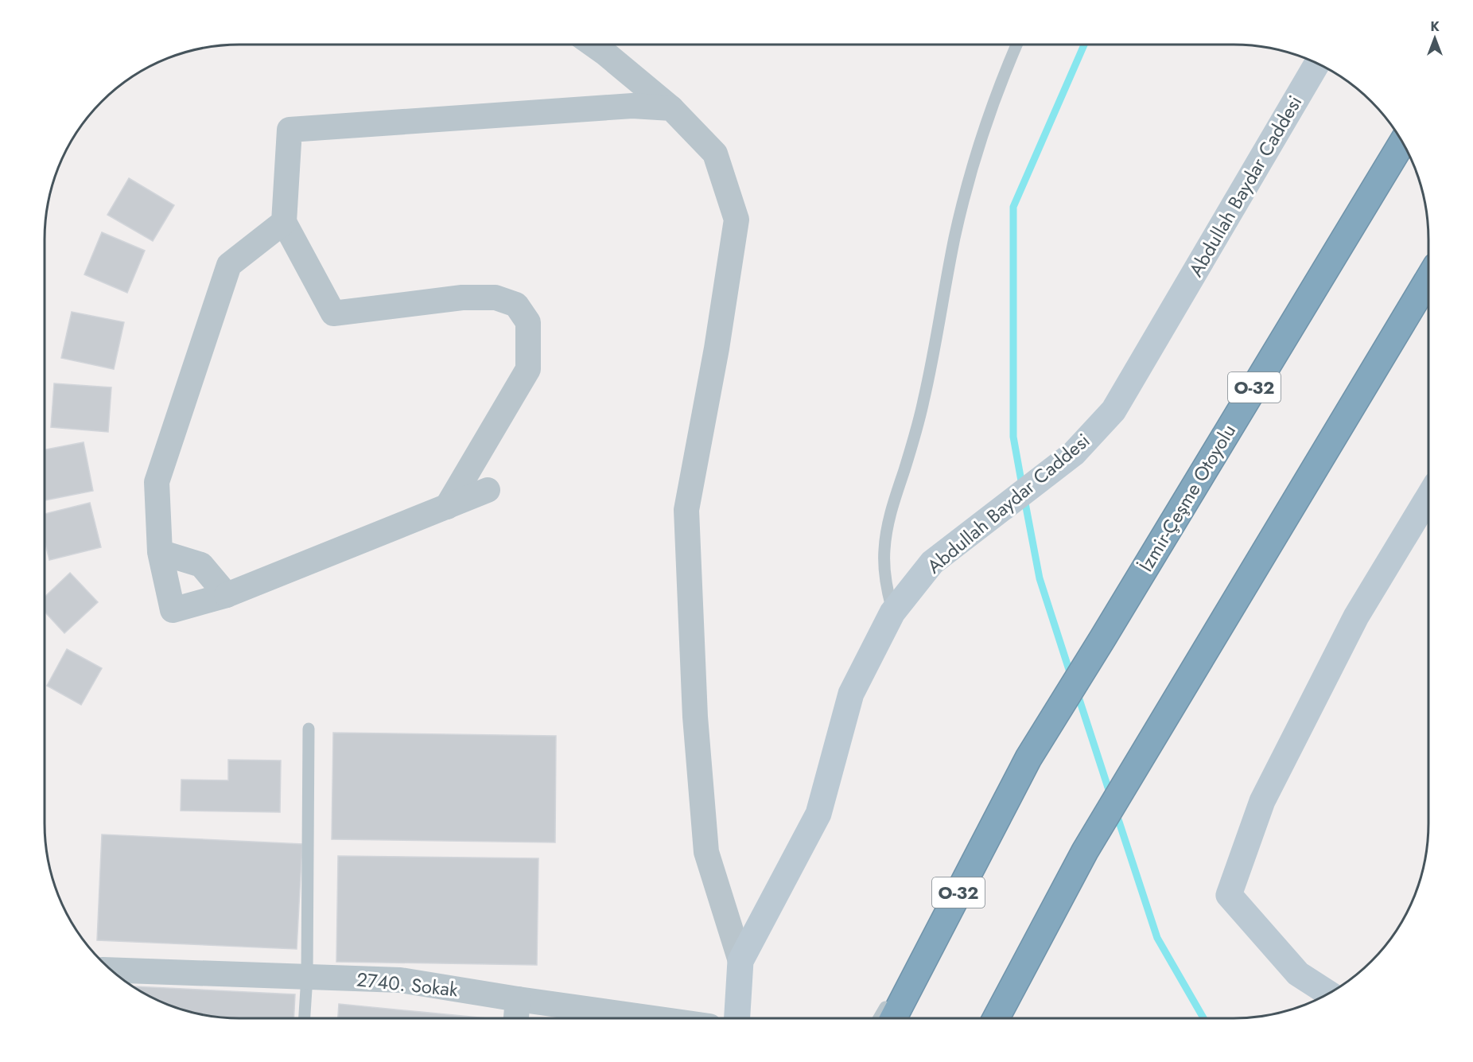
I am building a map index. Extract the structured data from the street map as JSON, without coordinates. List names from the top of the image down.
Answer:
{
  "streets": {
    "highway": ["O-32", "İzmir-Çeşme Otoyolu"],
    "street": ["Abdullah Baydar Caddesi", "2740. Sokak"]
  },
  "crossings": [
    ["O-32", "İzmir-Çeşme Otoyolu"]
  ],
  "north": "top"
}
